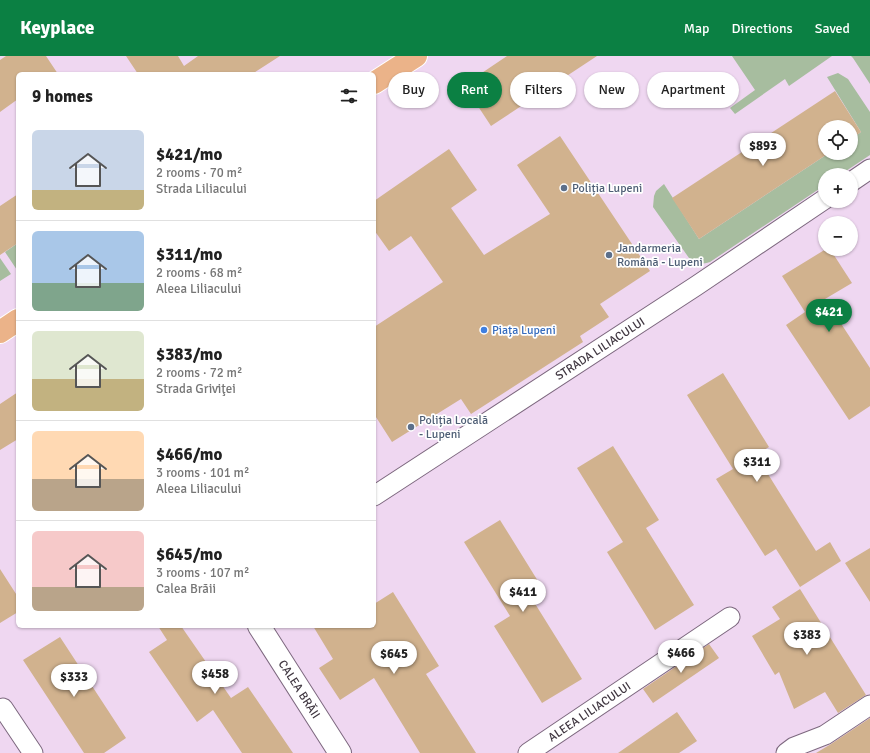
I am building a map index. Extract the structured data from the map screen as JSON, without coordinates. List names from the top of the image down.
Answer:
{
  "streets": {
    "main road": ["CALEA BRĂII"],
    "street": ["STRADA LILIACULUI", "ALEEA LILIACULUI"]
  },
  "places": [
    "Poliția Lupeni",
    "Jandarmeria Română - Lupeni",
    "Piața Lupeni",
    "Poliția Locală - Lupeni"
  ],
  "page": {
    "header": "Keyplace",
    "nav": ["Map", "Directions", "Saved"],
    "chip": [
      "Buy",
      "Rent",
      "Filters",
      "New",
      "Apartment"
    ],
    "heading": "9 homes",
    "map_buttons": ["+", "−"],
    "list": [
      {
        "name": "$421/mo",
        "note": "2 rooms · 70 m² · Strada Liliacului"
      },
      {
        "name": "$311/mo",
        "note": "2 rooms · 68 m² · Aleea Liliacului"
      },
      {
        "name": "$383/mo",
        "note": "2 rooms · 72 m² · Strada Griviţei"
      },
      {
        "name": "$466/mo",
        "note": "3 rooms · 101 m² · Aleea Liliacului"
      },
      {
        "name": "$645/mo",
        "note": "3 rooms · 107 m² · Calea Brăii"
      }
    ],
    "price": [
      "$893",
      "$421",
      "$311",
      "$411",
      "$383",
      "$466",
      "$645",
      "$458",
      "$333"
    ]
  }
}
